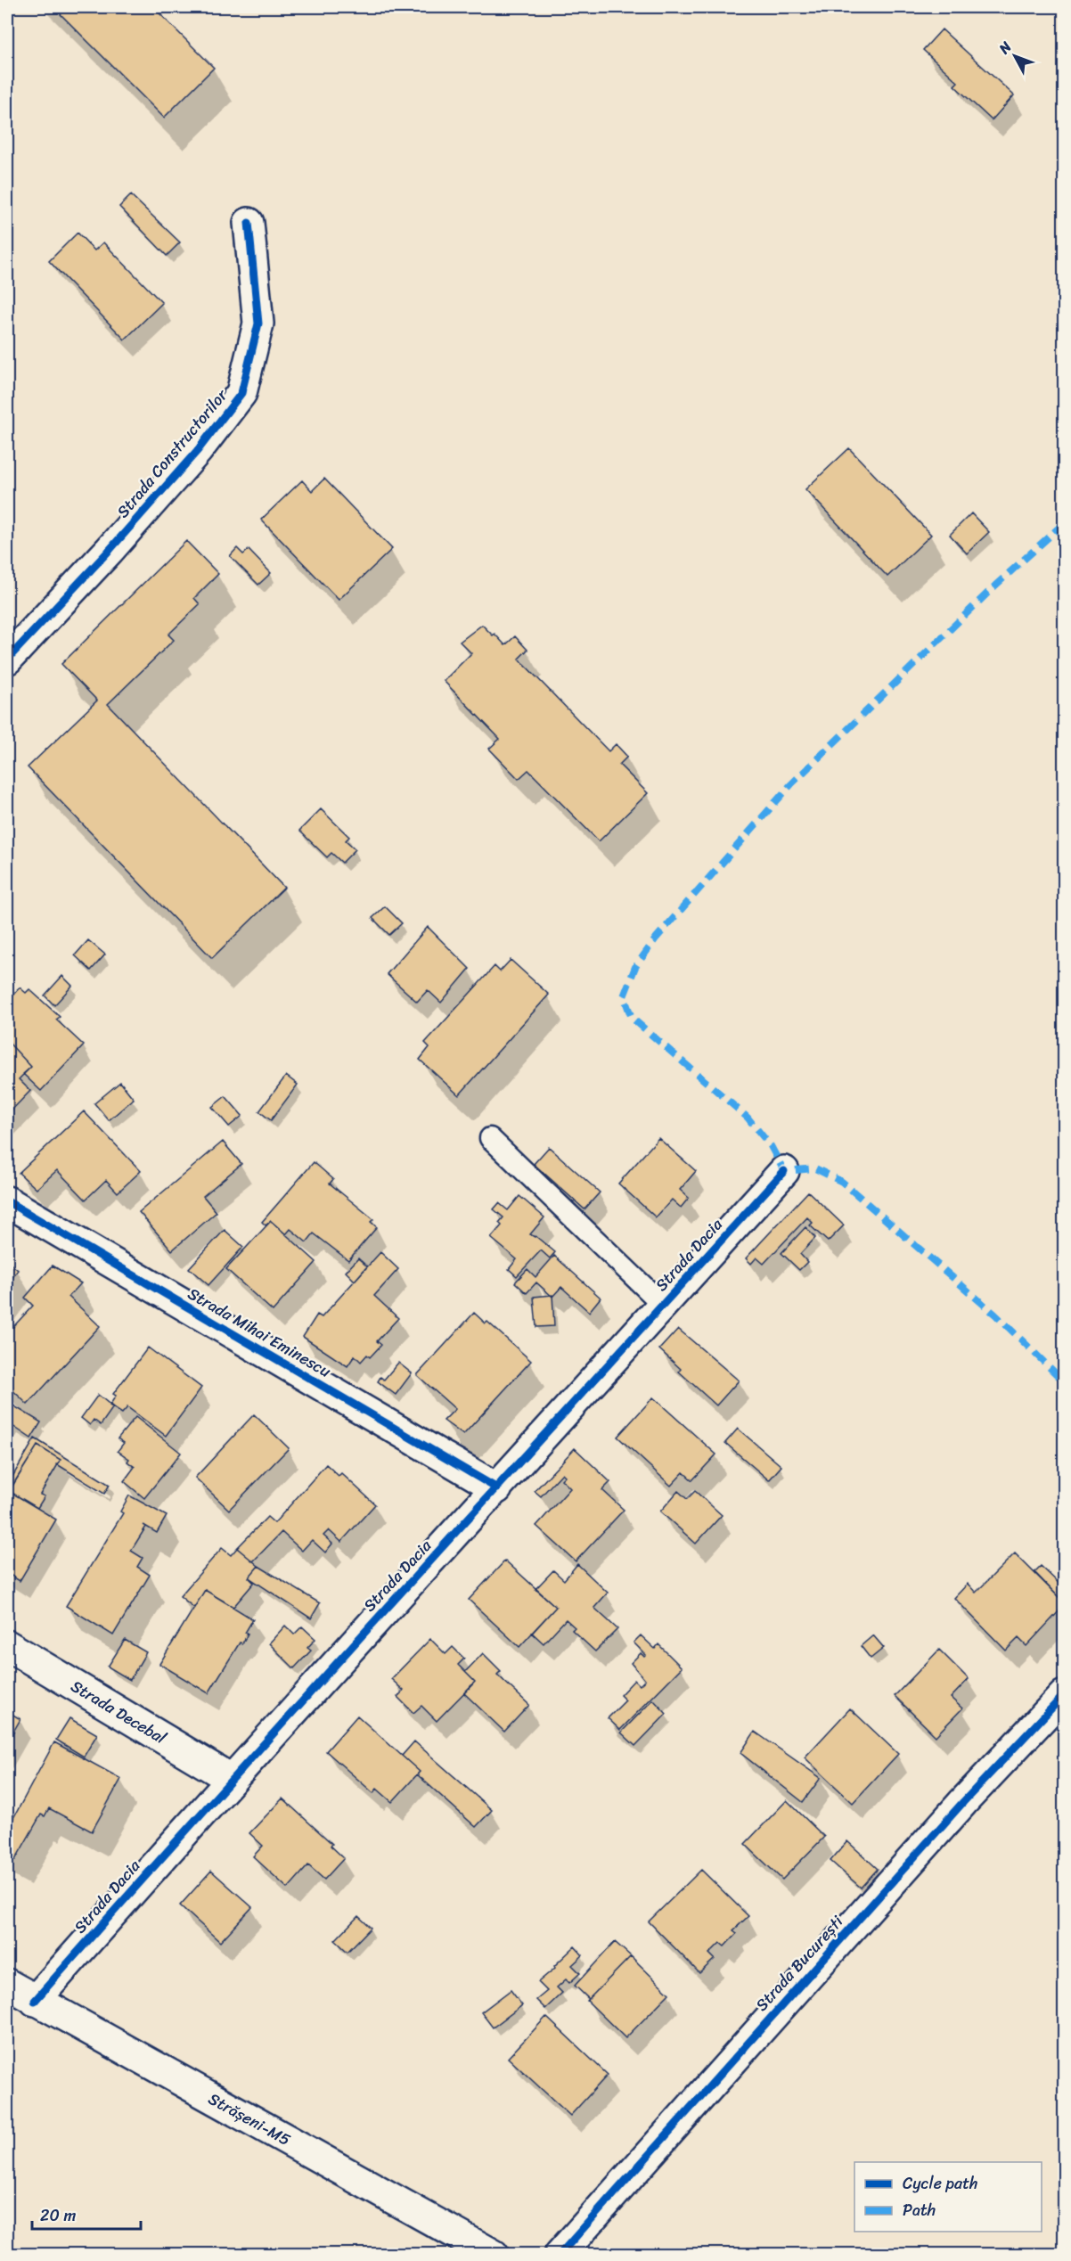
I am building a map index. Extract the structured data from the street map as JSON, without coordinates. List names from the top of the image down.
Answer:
{
  "streets": {
    "street": [
      "Strada Constructorilor",
      "Strada Dacia",
      "Strada Mihai Eminescu",
      "Strada Decebal",
      "Strada București",
      "Strășeni-M5"
    ]
  },
  "crossings": [
    ["Strada Dacia", "Strada Mihai Eminescu"],
    ["Strada Dacia", "Strada Decebal"],
    ["Strada Dacia", "Strășeni-M5"]
  ],
  "legend": ["Cycle path", "Path"],
  "scale_bar": "20 m",
  "north": "top left"
}
